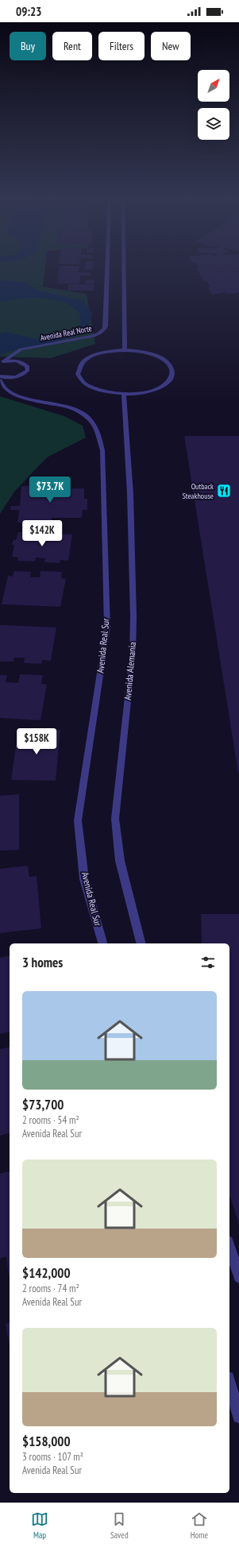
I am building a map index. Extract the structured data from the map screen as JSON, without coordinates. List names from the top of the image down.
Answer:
{
  "streets": {
    "street": ["Avenida Real Norte", "Avenida Real Sur", "Avenida Alemania"]
  },
  "places": {
    "restaurant": ["Outback Steakhouse"]
  },
  "north": "top right",
  "page": {
    "status": "09:23",
    "chip": [
      "Buy",
      "Rent",
      "Filters",
      "New"
    ],
    "price": ["$73.7K", "$142K", "$158K"],
    "heading": "3 homes",
    "list": [
      {
        "name": "$73,700",
        "note": "2 rooms · 54 m² · Avenida Real Sur"
      },
      {
        "name": "$142,000",
        "note": "2 rooms · 74 m² · Avenida Real Sur"
      },
      {
        "name": "$158,000",
        "note": "3 rooms · 107 m² · Avenida Real Sur"
      }
    ],
    "tabs": ["Map", "Saved", "Home"]
  }
}
